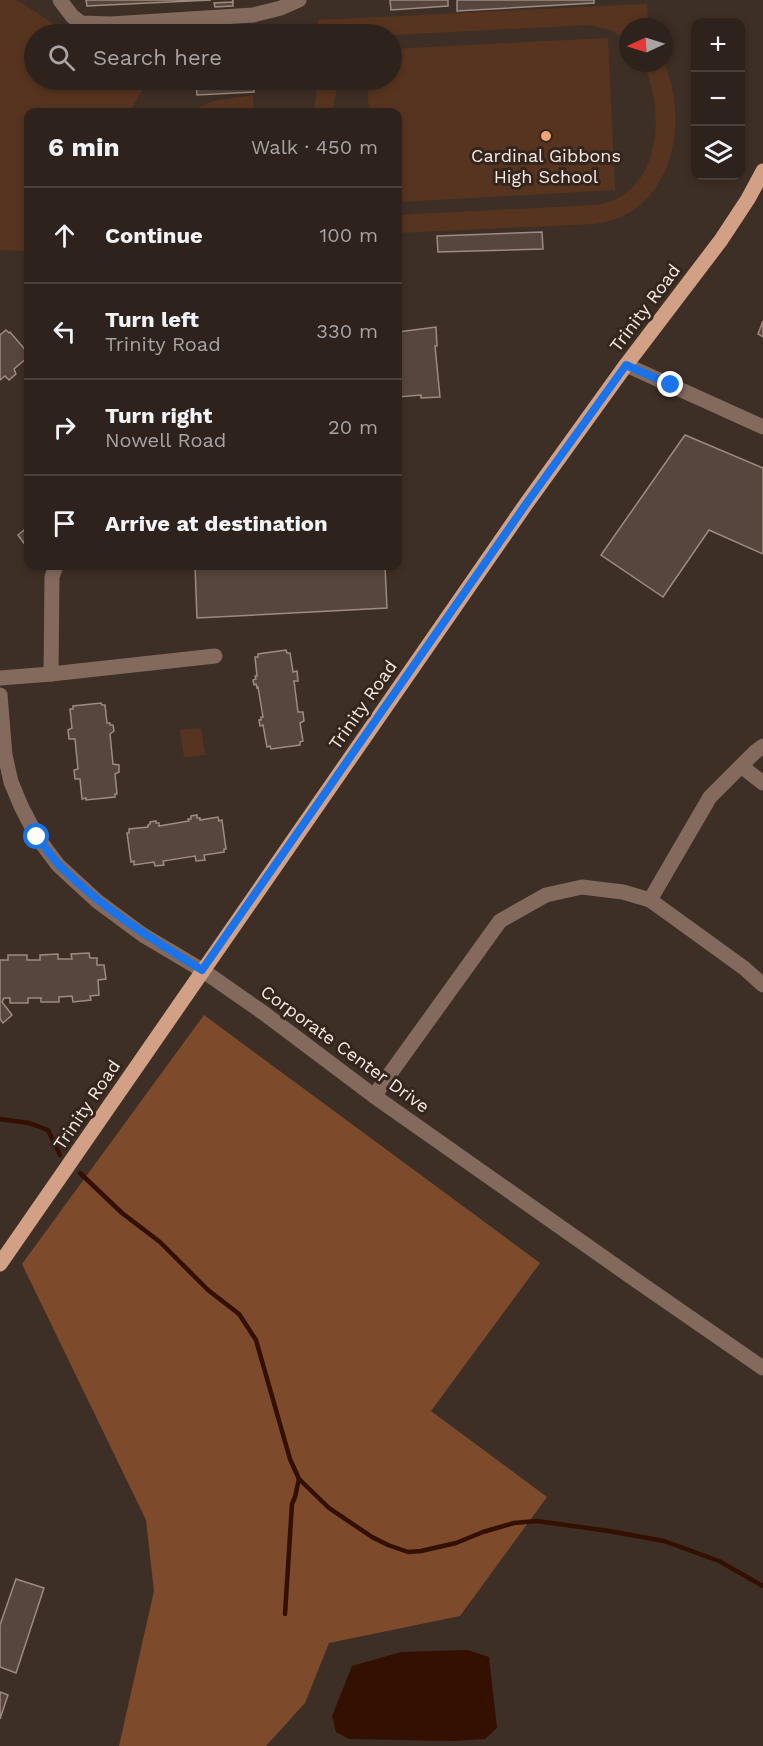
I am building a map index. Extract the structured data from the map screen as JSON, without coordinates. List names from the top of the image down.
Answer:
{
  "streets": {
    "main road": ["Trinity Road"],
    "street": ["Corporate Center Drive"]
  },
  "crossings": [
    ["Trinity Road", "Corporate Center Drive"]
  ],
  "places": ["Cardinal Gibbons High School"],
  "north": "left",
  "page": {
    "map_buttons": ["+", "−"],
    "search": "Search here",
    "heading": ["6 min", "Walk · 450 m"],
    "list": [
      ["Continue", "100 m"],
      ["Turn left", "Trinity Road", "330 m"],
      ["Turn right", "Nowell Road", "20 m"],
      "Arrive at destination"
    ]
  }
}
